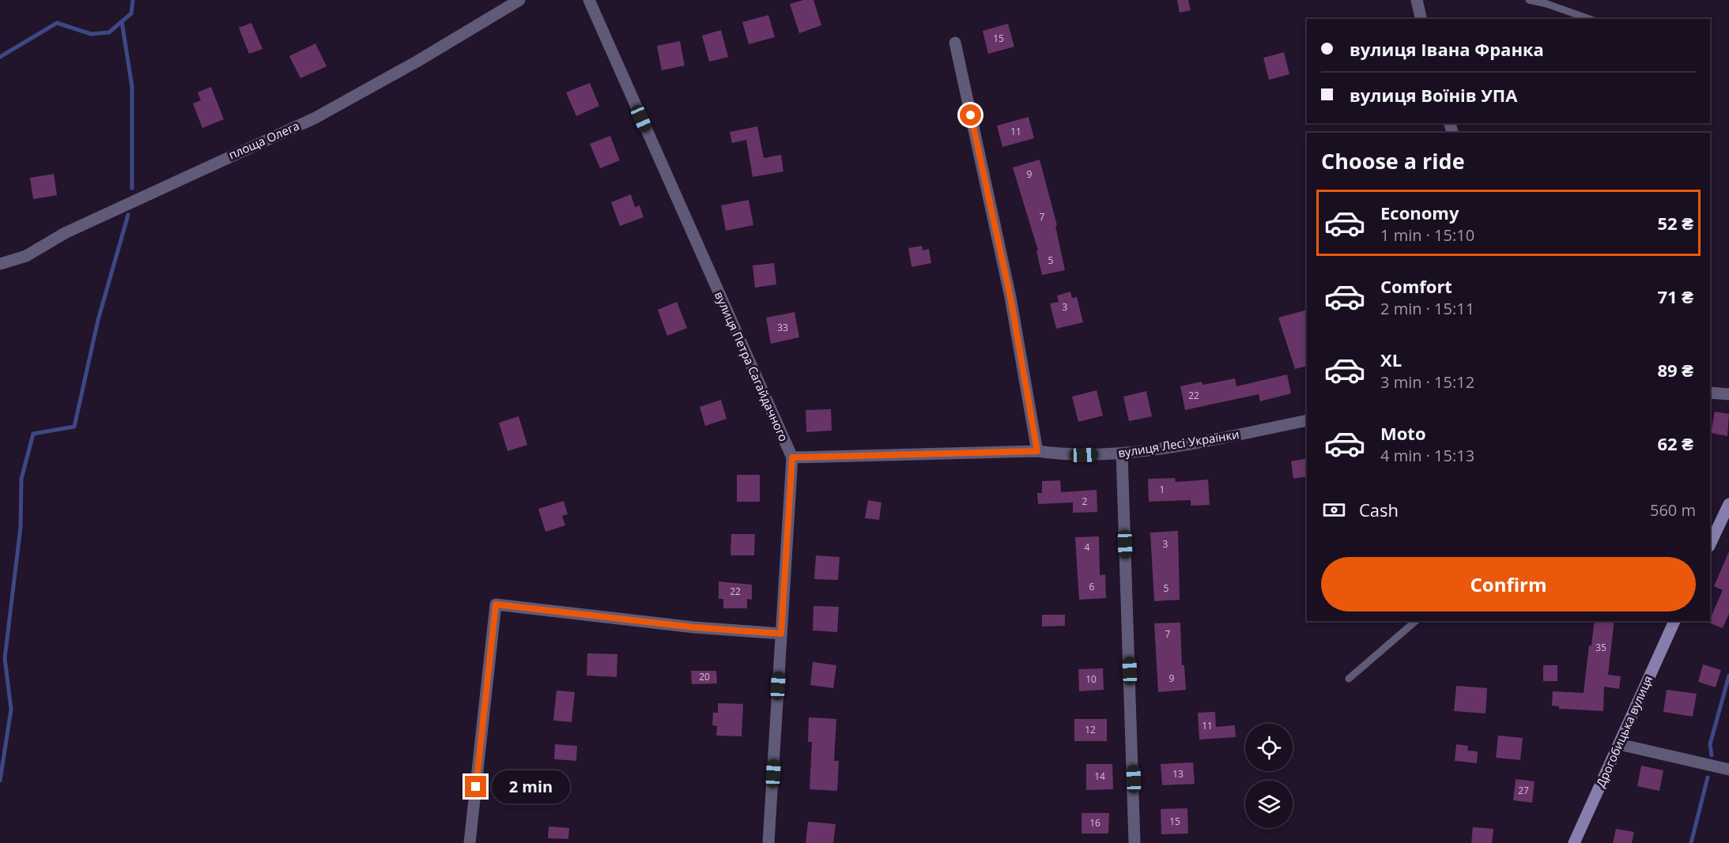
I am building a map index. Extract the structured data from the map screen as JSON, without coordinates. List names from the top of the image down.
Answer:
{
  "streets": {
    "street": [
      "площа Олега",
      "вулиця Петра Сагайдачного",
      "вулиця Лесі Українки",
      "Дрогобицька вулиця"
    ]
  },
  "crossings": [
    ["вулиця Петра Сагайдачного", "вулиця Лесі Українки"]
  ],
  "house_numbers": [
    "15",
    "11",
    "9",
    "7",
    "5",
    "3",
    "33",
    "22",
    "1",
    "2",
    "3",
    "4",
    "6",
    "5",
    "22",
    "7",
    "35",
    "20",
    "9",
    "10",
    "11",
    "12",
    "13",
    "14",
    "27",
    "15",
    "16"
  ],
  "page": {
    "banner": ["вулиця Івана Франка", "вулиця Воїнів УПА"],
    "heading": "Choose a ride",
    "list": [
      {
        "name": "Economy",
        "note": "1 min · 15:10",
        "value": "52 ₴"
      },
      {
        "name": "Comfort",
        "note": "2 min · 15:11",
        "value": "71 ₴"
      },
      {
        "name": "XL",
        "note": "3 min · 15:12",
        "value": "89 ₴"
      },
      {
        "name": "Moto",
        "note": "4 min · 15:13",
        "value": "62 ₴"
      }
    ],
    "pay": ["Cash", "560 m"],
    "buttons": "Confirm",
    "bubble": "2 min"
  }
}
